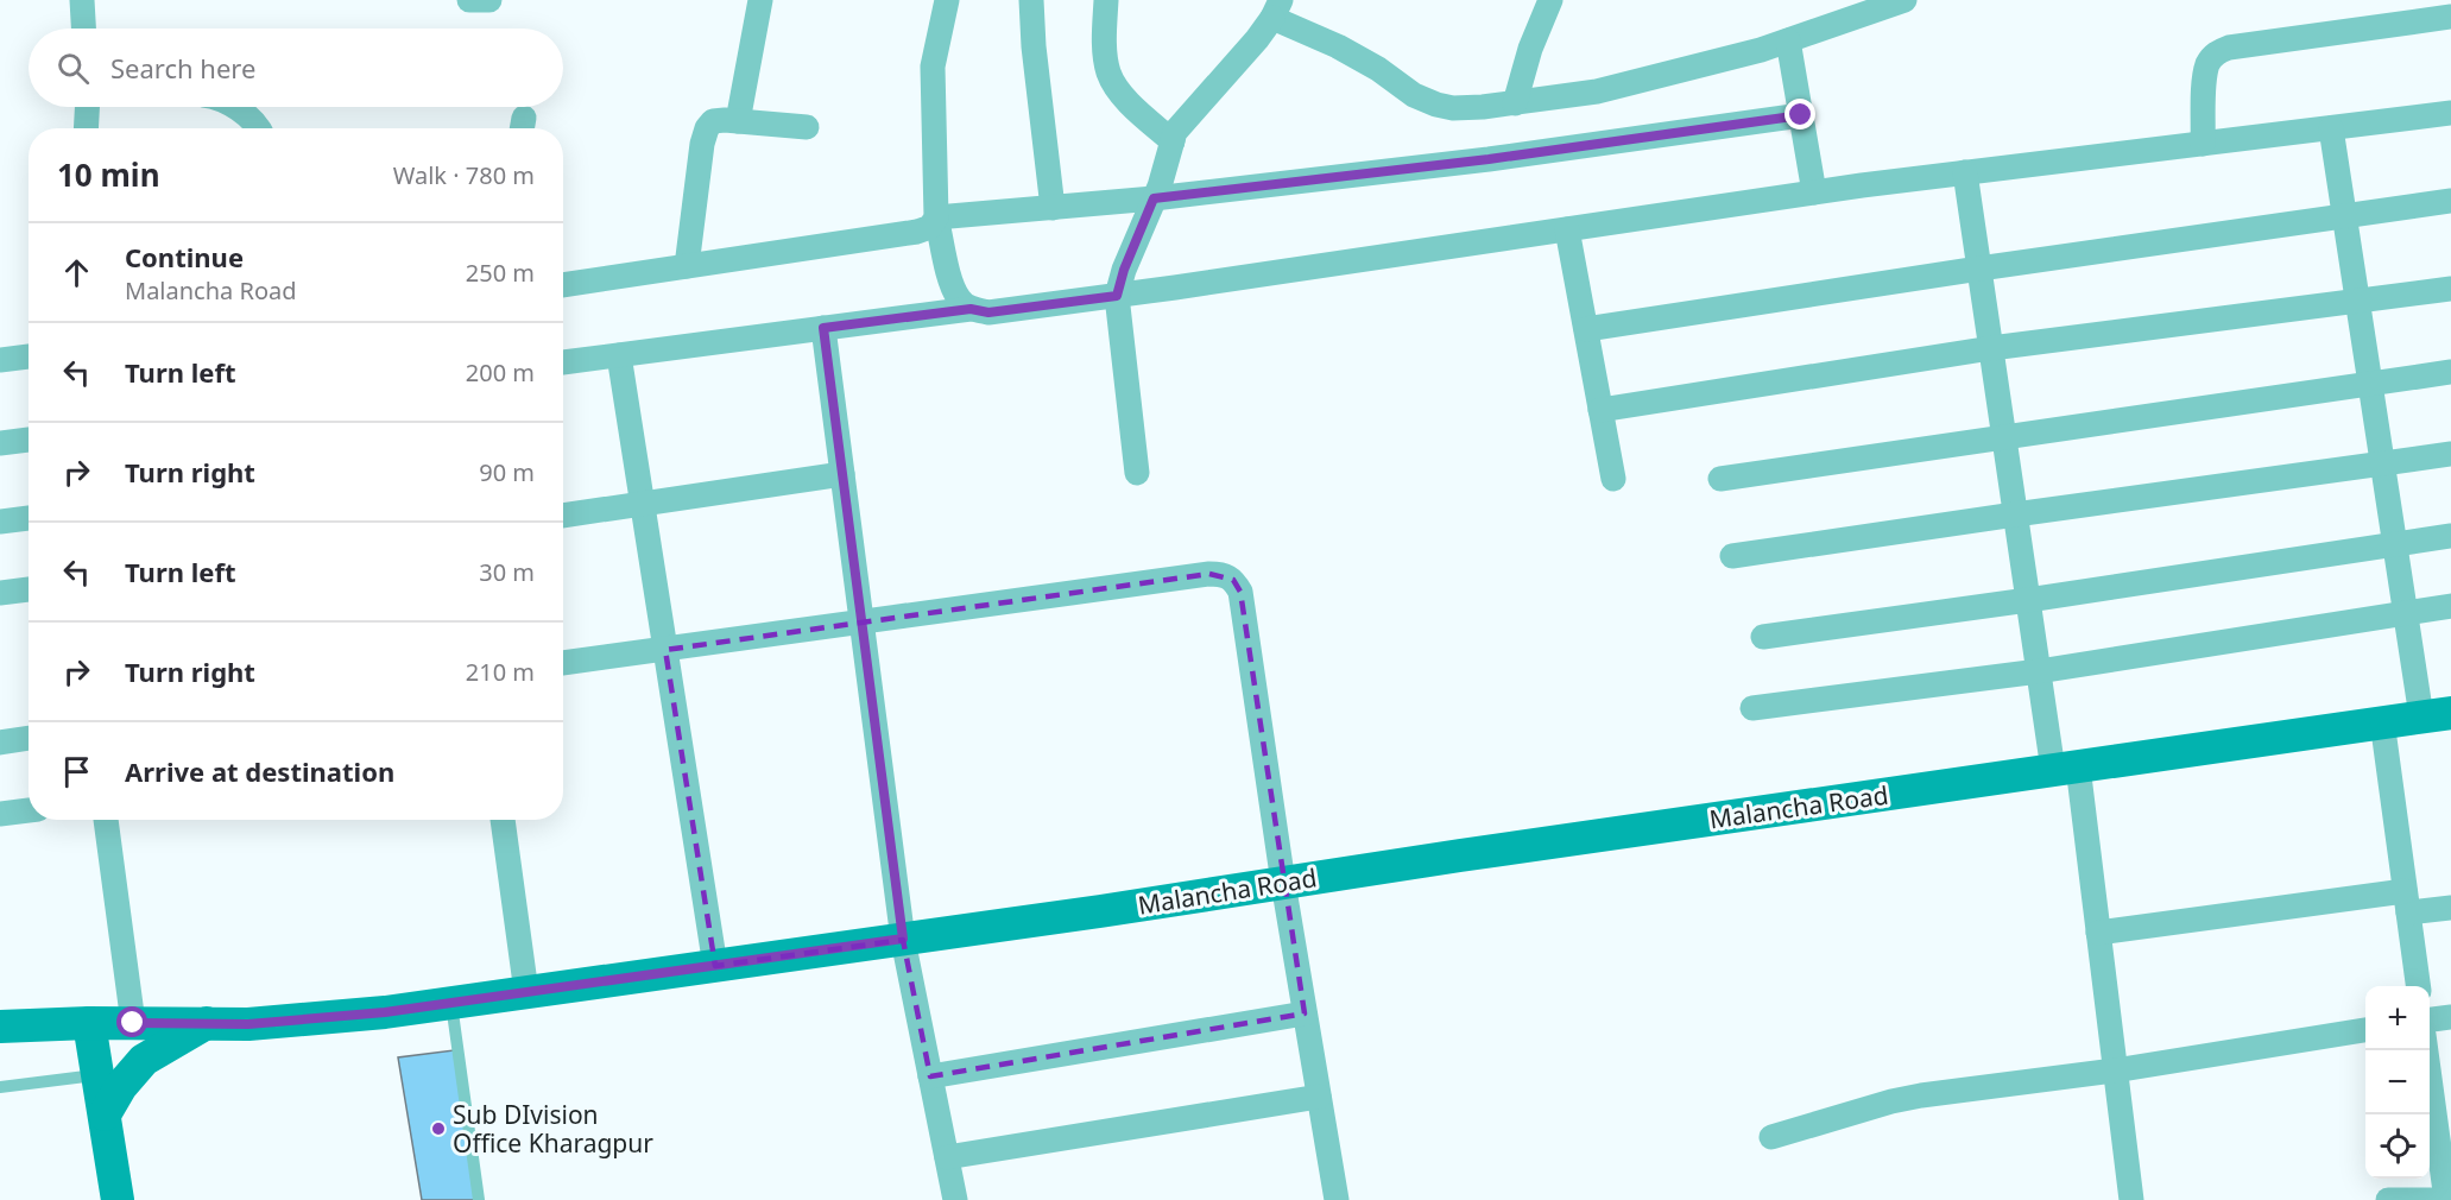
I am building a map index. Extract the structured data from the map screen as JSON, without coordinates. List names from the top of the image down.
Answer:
{
  "streets": {
    "main road": ["Malancha Road"]
  },
  "places": ["Sub DIvision Office Kharagpur"],
  "page": {
    "search": "Search here",
    "heading": ["10 min", "Walk · 780 m"],
    "list": [
      ["Continue", "Malancha Road", "250 m"],
      ["Turn left", "200 m"],
      ["Turn right", "90 m"],
      ["Turn left", "30 m"],
      ["Turn right", "210 m"],
      "Arrive at destination"
    ],
    "map_buttons": ["+", "−"]
  }
}
